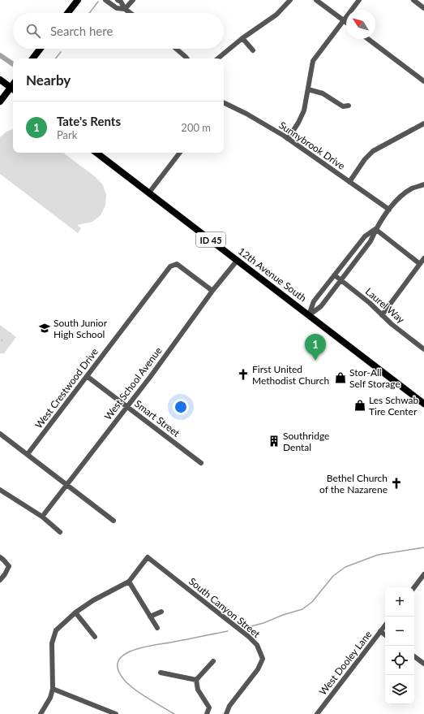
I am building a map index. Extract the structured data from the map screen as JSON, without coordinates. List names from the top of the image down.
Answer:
{
  "streets": {
    "main road": ["ID 45", "12th Avenue South"],
    "street": [
      "Sunnybrook Drive",
      "Laurel Way",
      "West School Avenue",
      "West Crestwood Drive",
      "Smart Street",
      "South Canyon Street",
      "West Dooley Lane"
    ]
  },
  "crossings": [
    ["12th Avenue South", "West School Avenue"],
    ["West School Avenue", "West Crestwood Drive"],
    ["West School Avenue", "Smart Street"],
    ["West Crestwood Drive", "Smart Street"]
  ],
  "places": {
    "school or university": ["South Junior High School"],
    "church": ["First United Methodist Church", "Bethel Church of the Nazarene"],
    "shop": ["Stor-All Self Storage", "Les Schwab Tire Center"],
    "building": ["Southridge Dental"]
  },
  "north": "top left",
  "page": {
    "search": "Search here",
    "heading": "Nearby",
    "list": [
      {
        "mark": "1",
        "name": "Tate's Rents",
        "note": "Park",
        "value": "200 m"
      }
    ],
    "pins": "1",
    "map_buttons": ["+", "−"]
  }
}
